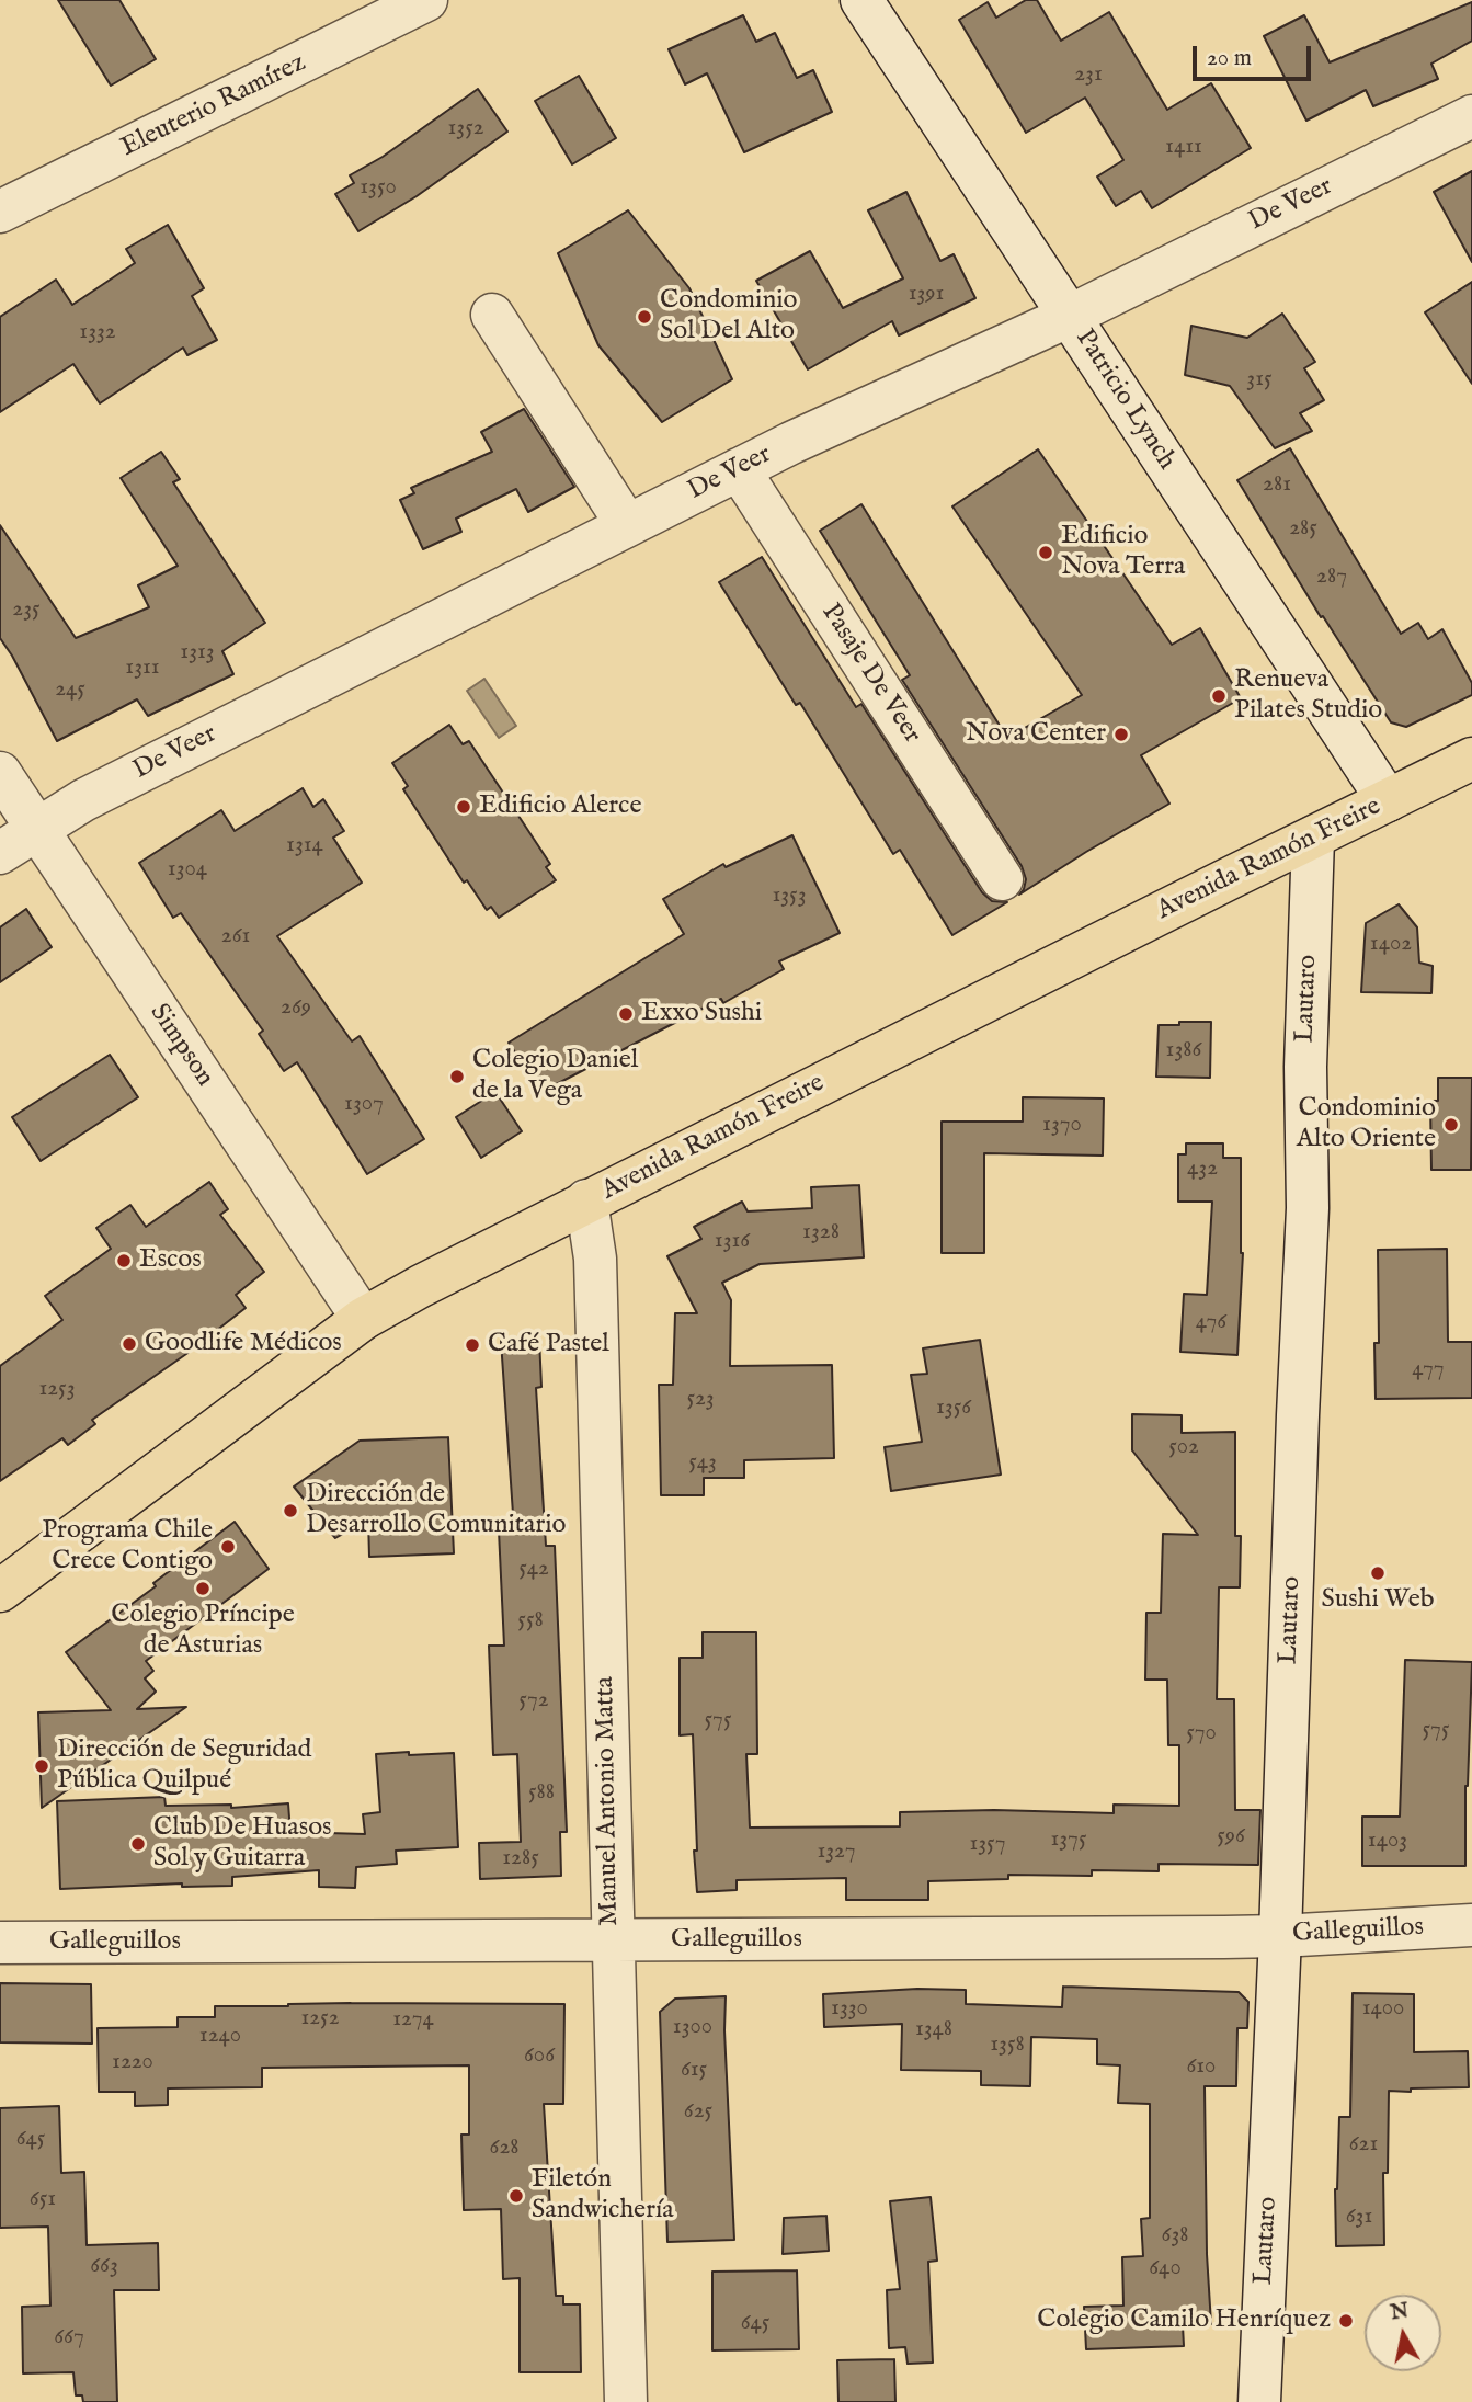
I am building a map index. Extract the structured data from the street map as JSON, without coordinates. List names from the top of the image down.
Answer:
{
  "streets": {
    "main road": ["Avenida Ramón Freire"],
    "street": [
      "Eleuterio Ramírez",
      "De Veer",
      "Patricio Lynch",
      "Pasaje De Veer",
      "Lautaro",
      "Simpson",
      "Manuel Antonio Matta",
      "Galleguillos"
    ]
  },
  "crossings": [
    ["De Veer", "Patricio Lynch"],
    ["De Veer", "Pasaje De Veer"],
    ["De Veer", "Simpson"],
    ["Patricio Lynch", "Avenida Ramón Freire"],
    ["Avenida Ramón Freire", "Lautaro"],
    ["Avenida Ramón Freire", "Simpson"],
    ["Avenida Ramón Freire", "Manuel Antonio Matta"],
    ["Lautaro", "Galleguillos"],
    ["Manuel Antonio Matta", "Galleguillos"]
  ],
  "places": [
    "Condominio Sol Del Alto",
    "Edificio Nova Terra",
    "Renueva Pilates Studio",
    "Nova Center",
    "Edificio Alerce",
    "Exxo Sushi",
    "Colegio Daniel de la Vega",
    "Condominio Alto Oriente",
    "Escos",
    "Goodlife Médicos",
    "Café Pastel",
    "Dirección de Desarrollo Comunitario",
    "Programa Chile Crece Contigo",
    "Sushi Web",
    "Colegio Príncipe de Asturias",
    "Dirección de Seguridad Pública Quilpué",
    "Club De Huasos Sol y Guitarra",
    "Filetón Sandwichería",
    "Colegio Camilo Henríquez"
  ],
  "house_numbers": [
    "231",
    "1352",
    "1411",
    "1350",
    "1391",
    "1332",
    "315",
    "281",
    "285",
    "287",
    "235",
    "1313",
    "1311",
    "245",
    "1314",
    "1304",
    "1353",
    "261",
    "1402",
    "269",
    "1386",
    "1307",
    "1370",
    "432",
    "1328",
    "1316",
    "476",
    "477",
    "1253",
    "523",
    "1356",
    "502",
    "543",
    "542",
    "558",
    "572",
    "575",
    "575",
    "570",
    "588",
    "596",
    "1375",
    "1403",
    "1357",
    "1327",
    "1285",
    "1330",
    "1400",
    "1252",
    "1274",
    "1300",
    "1348",
    "1240",
    "1358",
    "606",
    "1220",
    "610",
    "615",
    "625",
    "645",
    "621",
    "628",
    "651",
    "631",
    "638",
    "663",
    "640",
    "645",
    "667"
  ],
  "scale_bar": "20 m",
  "north": "top"
}
